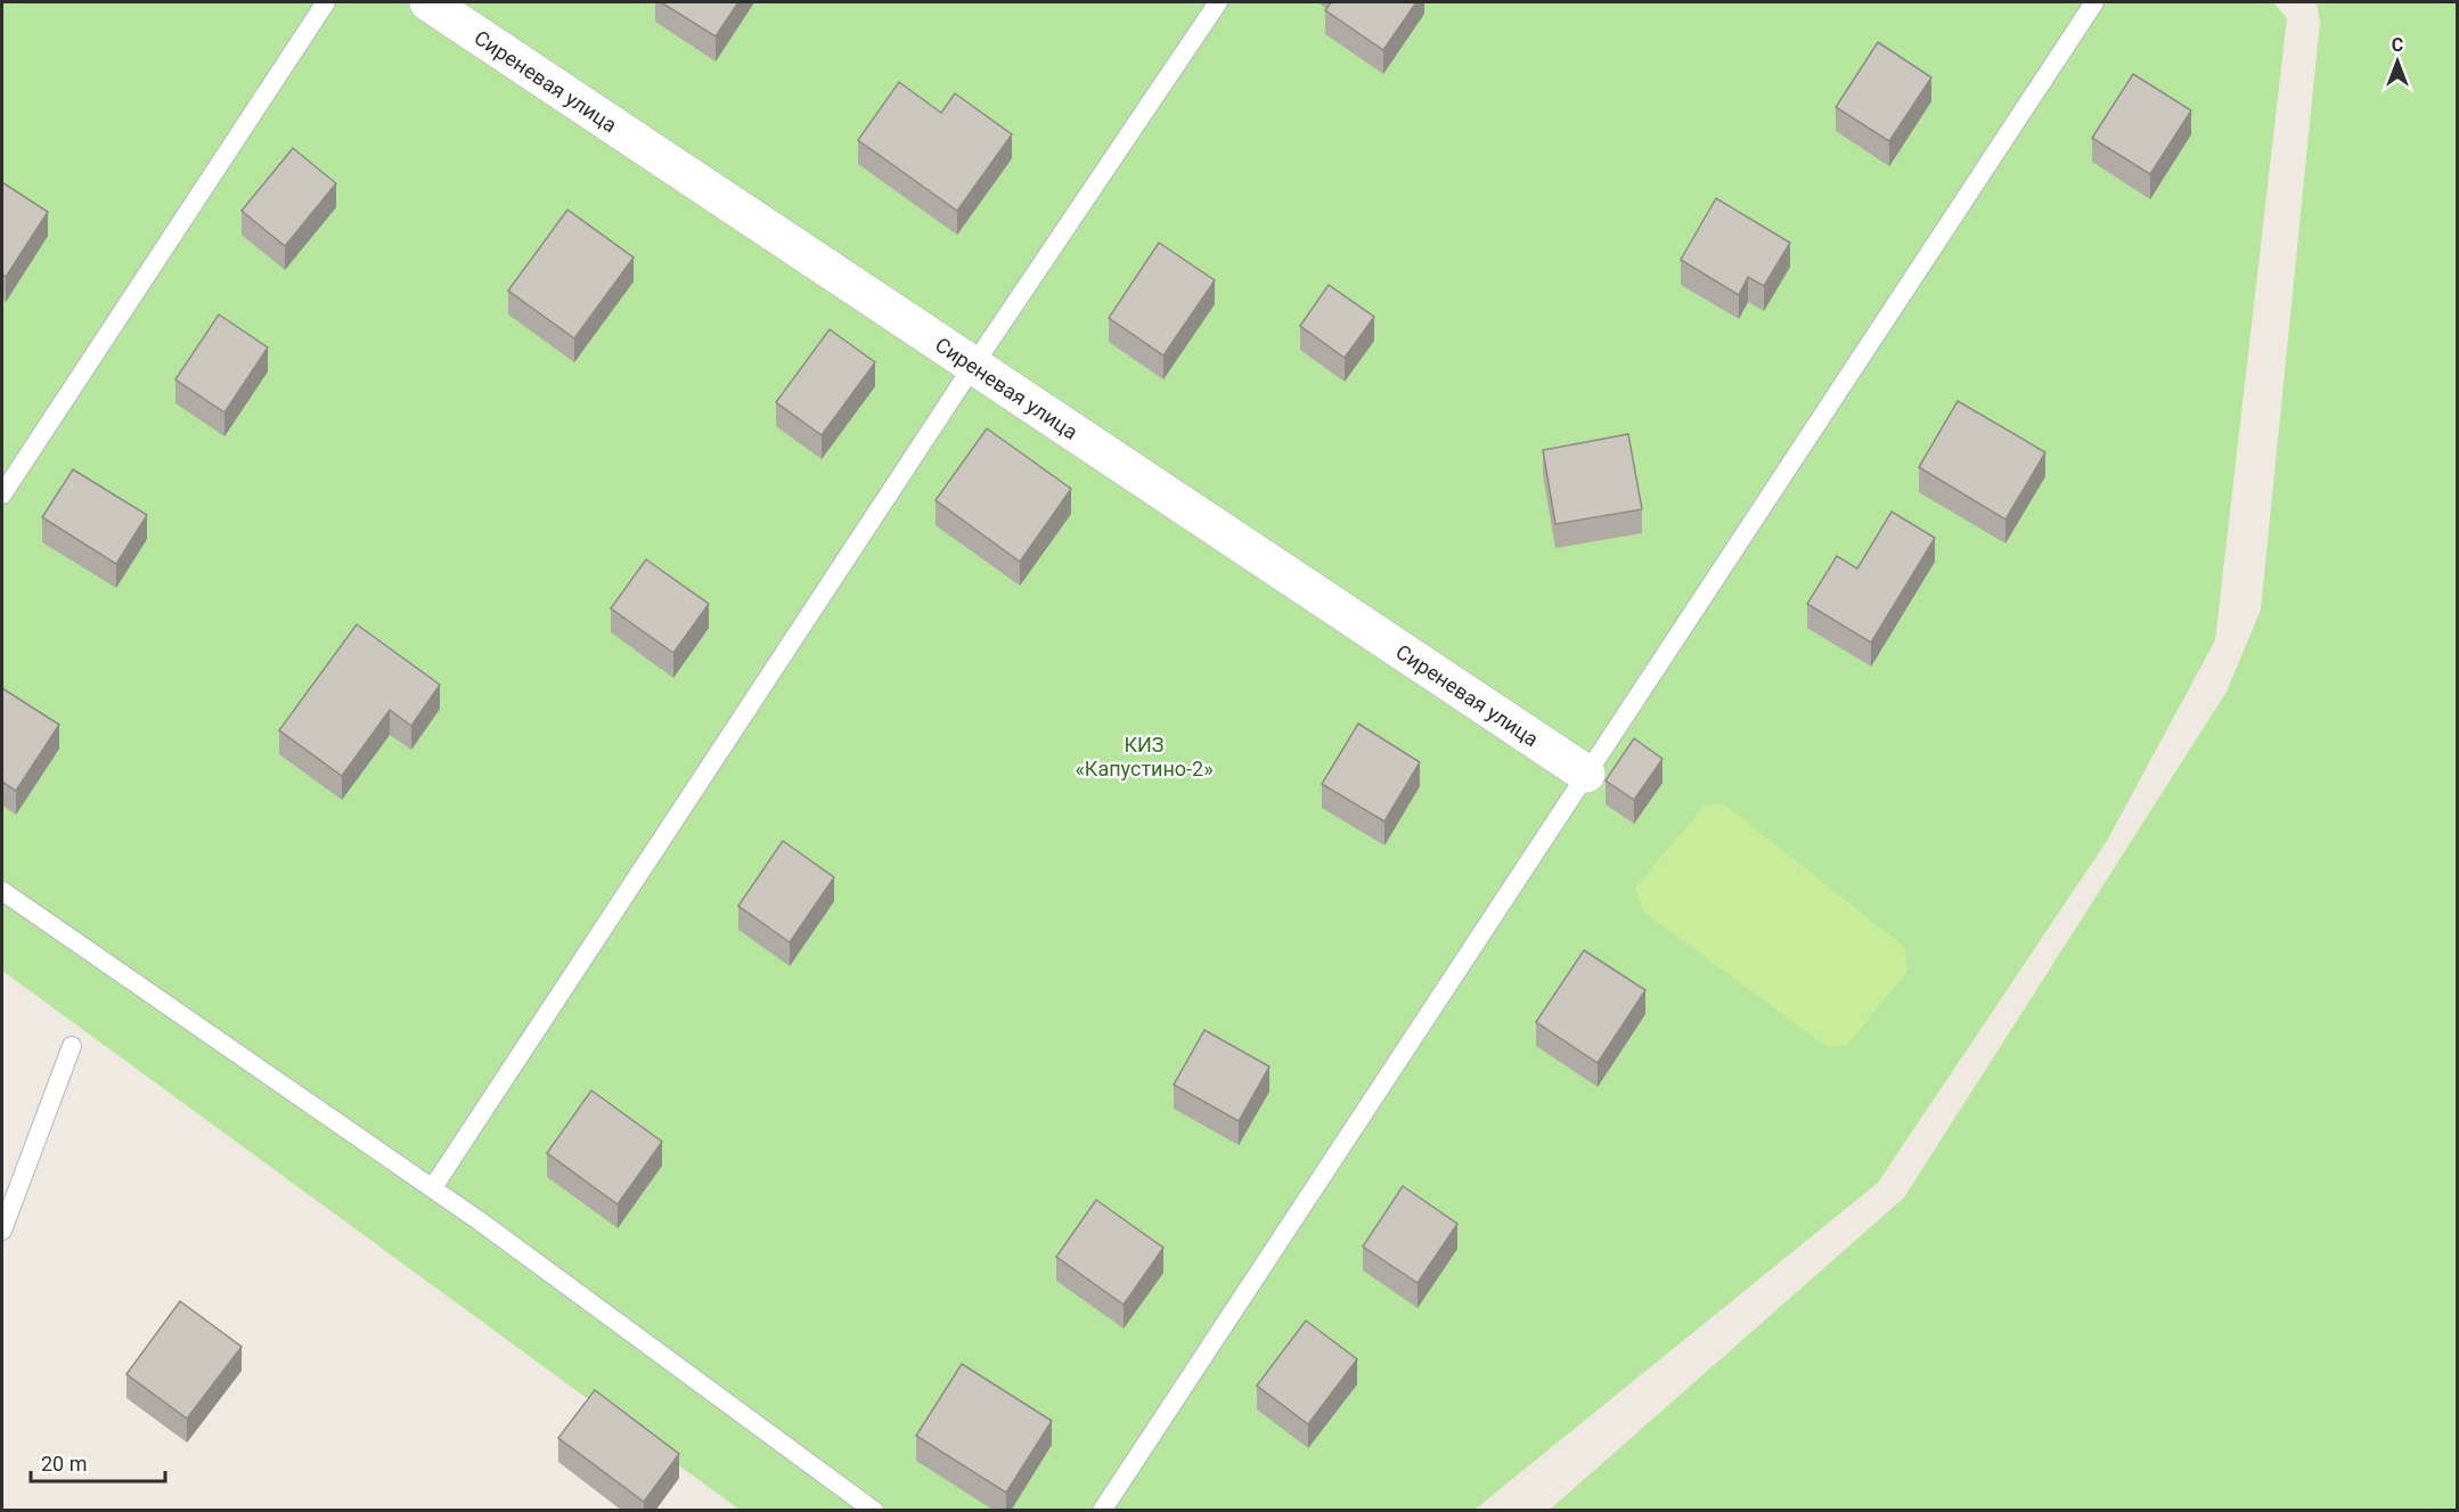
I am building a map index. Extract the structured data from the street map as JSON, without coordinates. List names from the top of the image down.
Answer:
{
  "streets": {
    "street": ["Сиреневая улица"]
  },
  "parks": ["КИЗ «Капустино-2»"],
  "scale_bar": "20 m",
  "north": "top"
}
